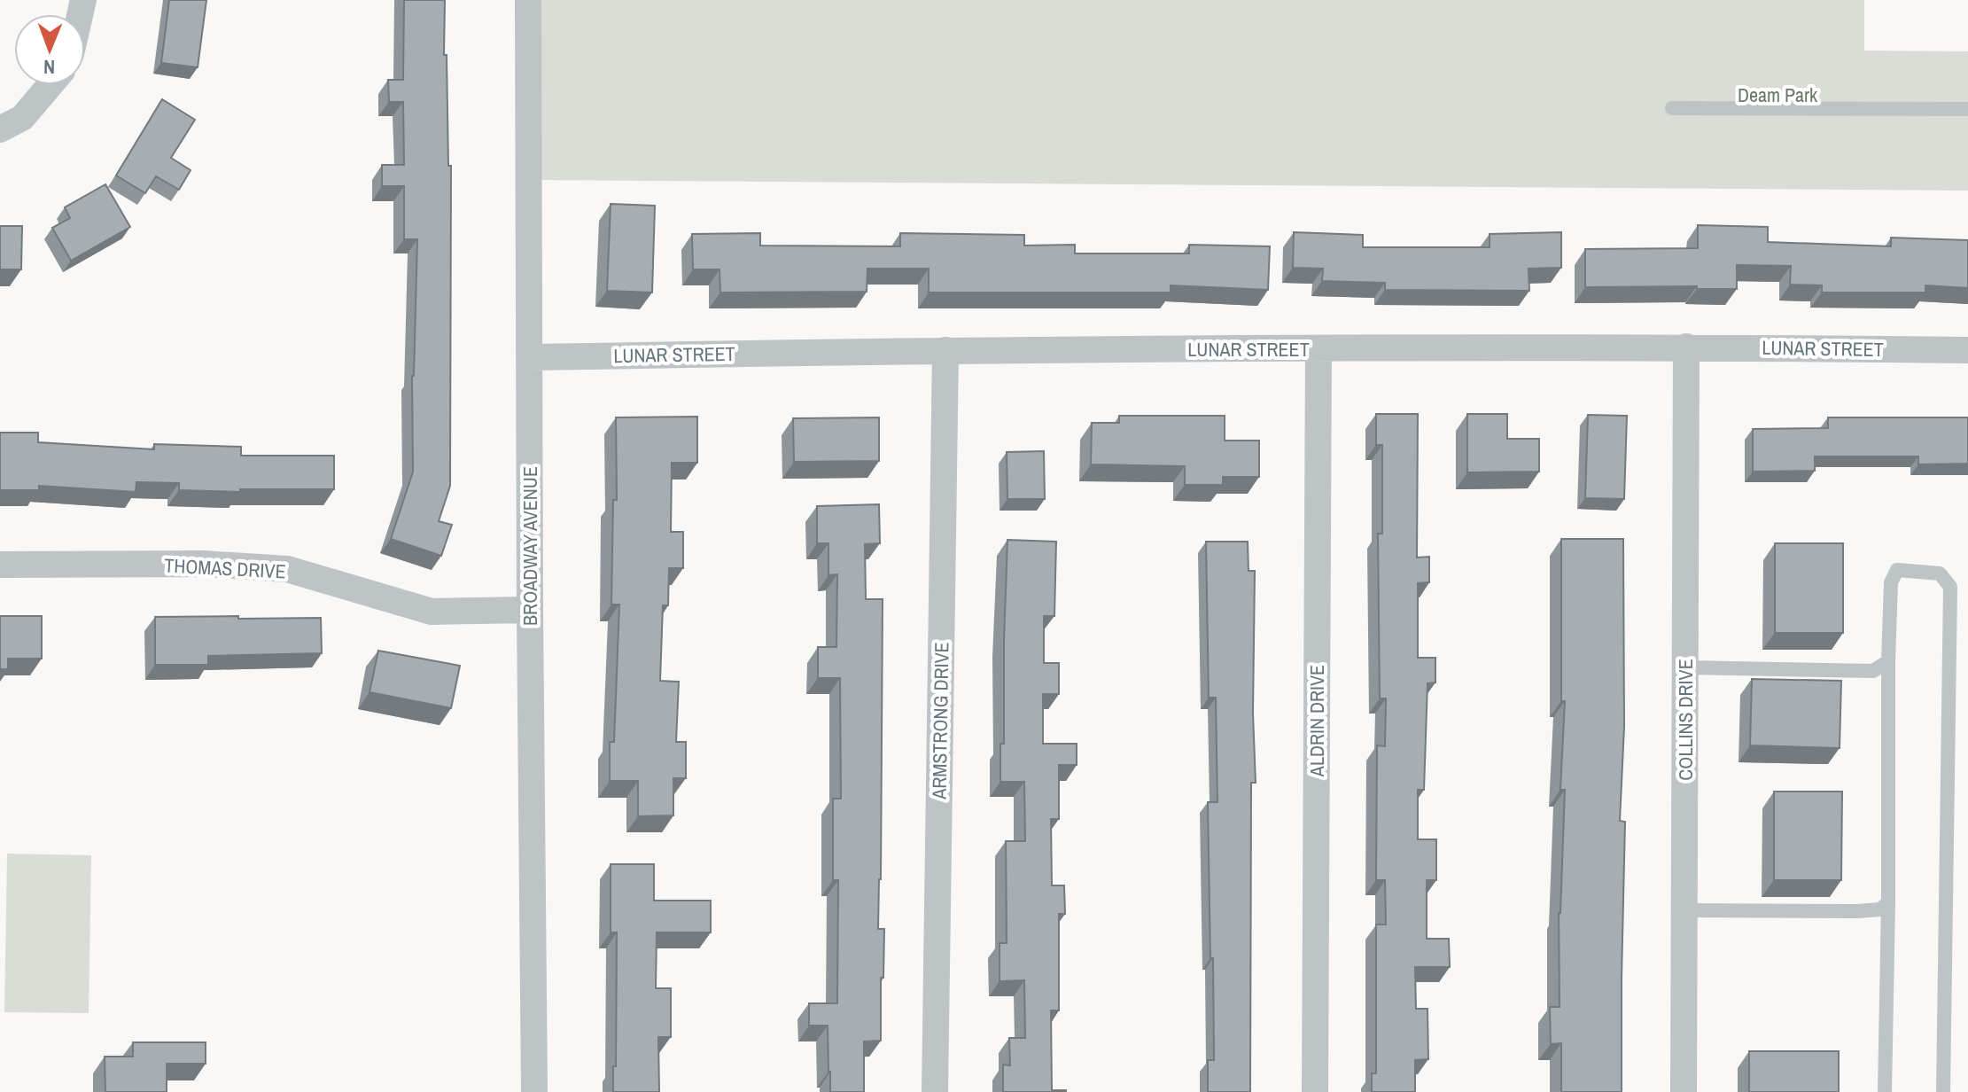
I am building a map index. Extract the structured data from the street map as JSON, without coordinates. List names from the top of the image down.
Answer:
{
  "streets": {
    "street": [
      "LUNAR STREET",
      "BROADWAY AVENUE",
      "THOMAS DRIVE",
      "COLLINS DRIVE",
      "ARMSTRONG DRIVE",
      "ALDRIN DRIVE"
    ]
  },
  "crossings": [
    ["LUNAR STREET", "BROADWAY AVENUE"],
    ["LUNAR STREET", "COLLINS DRIVE"],
    ["LUNAR STREET", "ARMSTRONG DRIVE"],
    ["LUNAR STREET", "ALDRIN DRIVE"],
    ["BROADWAY AVENUE", "THOMAS DRIVE"]
  ],
  "parks": ["Deam Park"],
  "north": "bottom"
}
